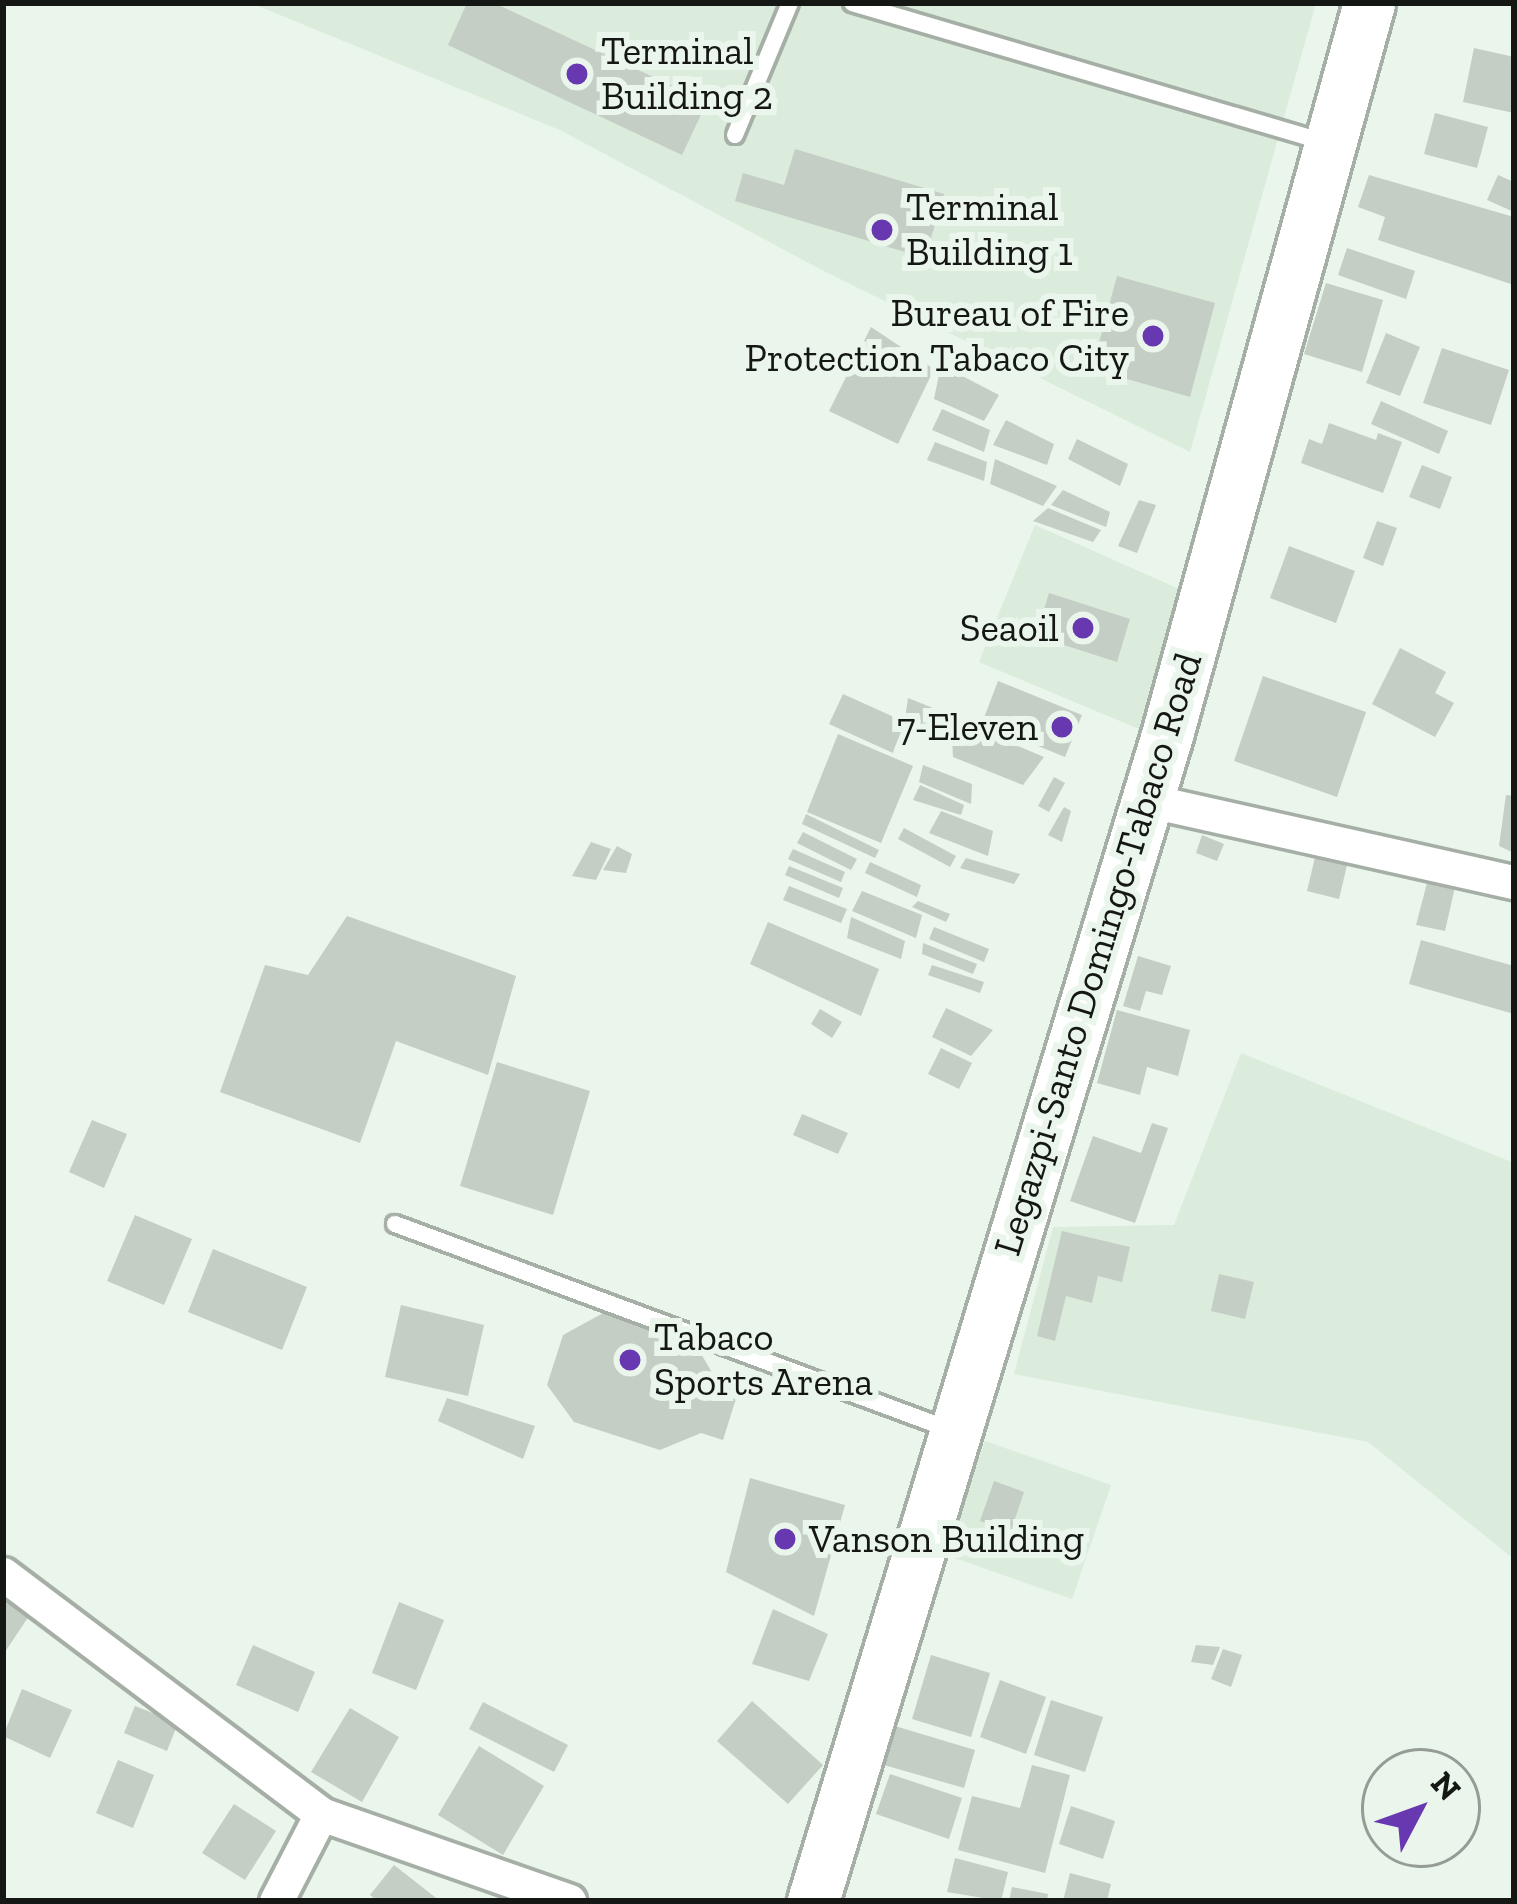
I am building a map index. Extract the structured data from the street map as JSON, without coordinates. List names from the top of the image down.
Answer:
{
  "streets": {
    "main road": ["Legazpi-Santo Domingo-Tabaco Road"]
  },
  "places": [
    "Terminal Building 2",
    "Terminal Building 1",
    "Bureau of Fire Protection Tabaco City",
    "Seaoil",
    "7-Eleven",
    "Tabaco Sports Arena",
    "Vanson Building"
  ],
  "north": "top right"
}
